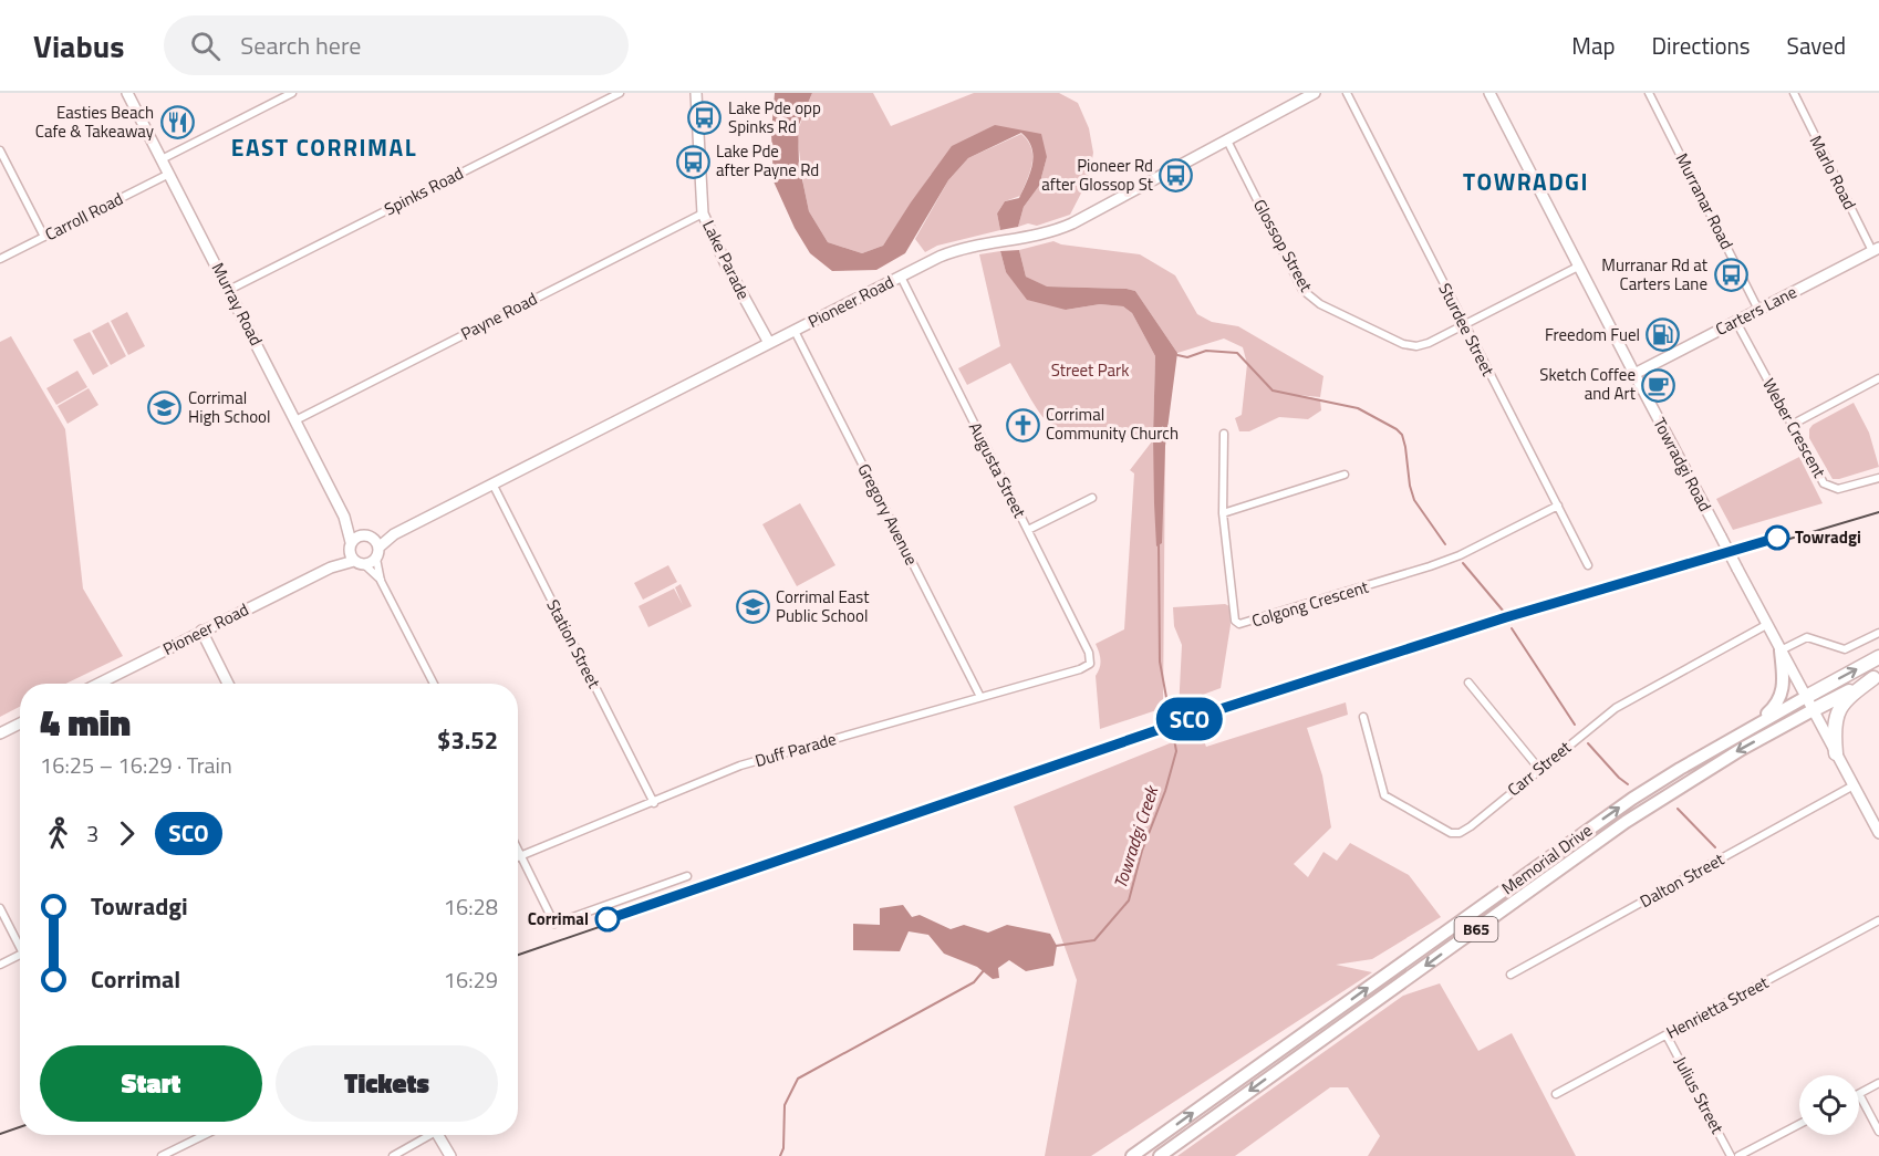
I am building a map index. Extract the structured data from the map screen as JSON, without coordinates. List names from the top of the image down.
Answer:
{
  "streets": {
    "highway": ["Memorial Drive", "B65"],
    "main road": [
      "Lake Parade",
      "Pioneer Road",
      "Murray Road",
      "Carters Lane",
      "Towradgi Road"
    ],
    "street": [
      "Marlo Road",
      "Spinks Road",
      "Murranar Road",
      "Carroll Road",
      "Glossop Street",
      "Payne Road",
      "Sturdee Street",
      "Weber Crescent",
      "Augusta Street",
      "Gregory Avenue",
      "Colgong Crescent",
      "Station Street",
      "Duff Parade",
      "Carr Street",
      "Dalton Street",
      "Henrietta Street",
      "Julius Street"
    ]
  },
  "crossings": [
    ["Marlo Road", "Carters Lane"],
    ["Spinks Road", "Murray Road"],
    ["Murranar Road", "Carters Lane"],
    ["Carroll Road", "Murray Road"],
    ["Glossop Street", "Pioneer Road"],
    ["Glossop Street", "Sturdee Street"],
    ["Glossop Street", "Towradgi Road"],
    ["Lake Parade", "Pioneer Road"],
    ["Lake Parade", "Payne Road"],
    ["Pioneer Road", "Murray Road"],
    ["Pioneer Road", "Augusta Street"],
    ["Pioneer Road", "Gregory Avenue"],
    ["Pioneer Road", "Station Street"],
    ["Murray Road", "Payne Road"],
    ["Carters Lane", "Weber Crescent"],
    ["Carters Lane", "Towradgi Road"],
    ["Sturdee Street", "Colgong Crescent"],
    ["Towradgi Road", "Carr Street"],
    ["Towradgi Road", "Memorial Drive"],
    ["Towradgi Road", "Dalton Street"],
    ["Augusta Street", "Duff Parade"],
    ["Gregory Avenue", "Duff Parade"],
    ["Station Street", "Duff Parade"],
    ["Henrietta Street", "Julius Street"]
  ],
  "districts": ["EAST CORRIMAL", "TOWRADGI"],
  "water": ["Towradgi Creek"],
  "parks": ["Street Park"],
  "places": {
    "bus stop": [
      "Lake Pde opp Spinks Rd",
      "Lake Pde after Payne Rd",
      "Pioneer Rd after Glossop St",
      "Murranar Rd at Carters Lane"
    ],
    "restaurant": ["Easties Beach Cafe & Takeaway"],
    "fuel station": ["Freedom Fuel"],
    "cafe": ["Sketch Coffee and Art"],
    "school or university": ["Corrimal High School", "Corrimal East Public School"],
    "church": ["Corrimal Community Church"],
    "other": ["Towradgi", "Corrimal"]
  },
  "page": {
    "header": "Viabus",
    "search": "Search here",
    "nav": ["Map", "Directions", "Saved"],
    "on_map": "SCO",
    "heading": ["4 min", "16:25 – 16:29 · Train", "$3.52"],
    "legs": ["3", "SCO"],
    "list": [
      {
        "name": "Towradgi",
        "value": "16:28"
      },
      {
        "name": "Corrimal",
        "value": "16:29"
      }
    ],
    "buttons": ["Start", "Tickets"]
  }
}
